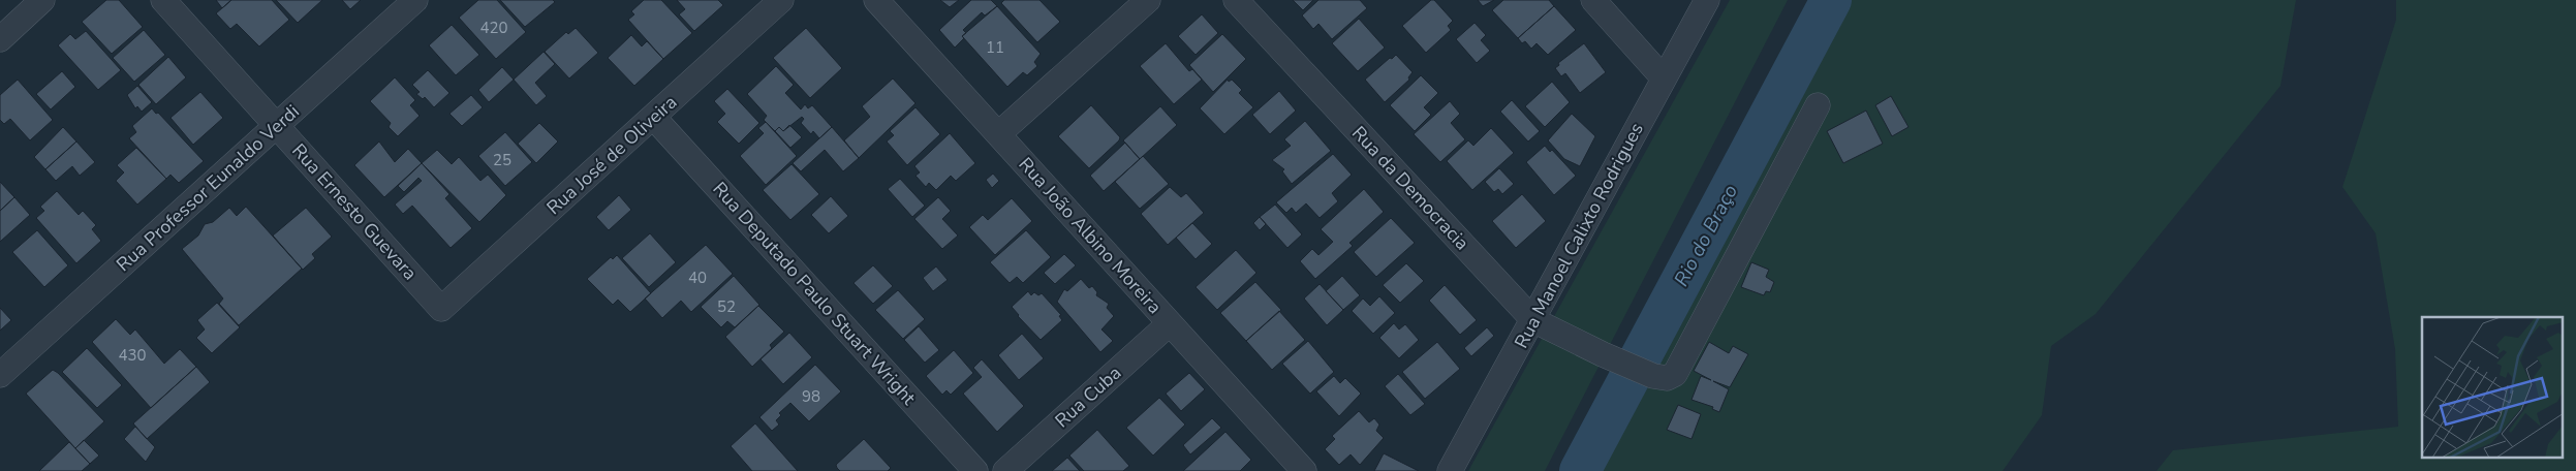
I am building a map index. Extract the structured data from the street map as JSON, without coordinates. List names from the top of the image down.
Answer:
{
  "streets": {
    "street": [
      "Rua José de Oliveira",
      "Rua Professor Eunaldo Verdi",
      "Rua da Democracia",
      "Rua Ernesto Guevara",
      "Rua João Albino Moreira",
      "Rua Manoel Calixto Rodrigues",
      "Rua Deputado Paulo Stuart Wright",
      "Rua Cuba"
    ]
  },
  "crossings": [
    ["Rua José de Oliveira", "Rua Ernesto Guevara"],
    ["Rua José de Oliveira", "Rua Deputado Paulo Stuart Wright"],
    ["Rua Professor Eunaldo Verdi", "Rua Ernesto Guevara"],
    ["Rua da Democracia", "Rua Manoel Calixto Rodrigues"],
    ["Rua João Albino Moreira", "Rua Cuba"]
  ],
  "water": ["Rio do Braço"],
  "house_numbers": [
    "420",
    "11",
    "25",
    "40",
    "52",
    "430",
    "98"
  ]
}
